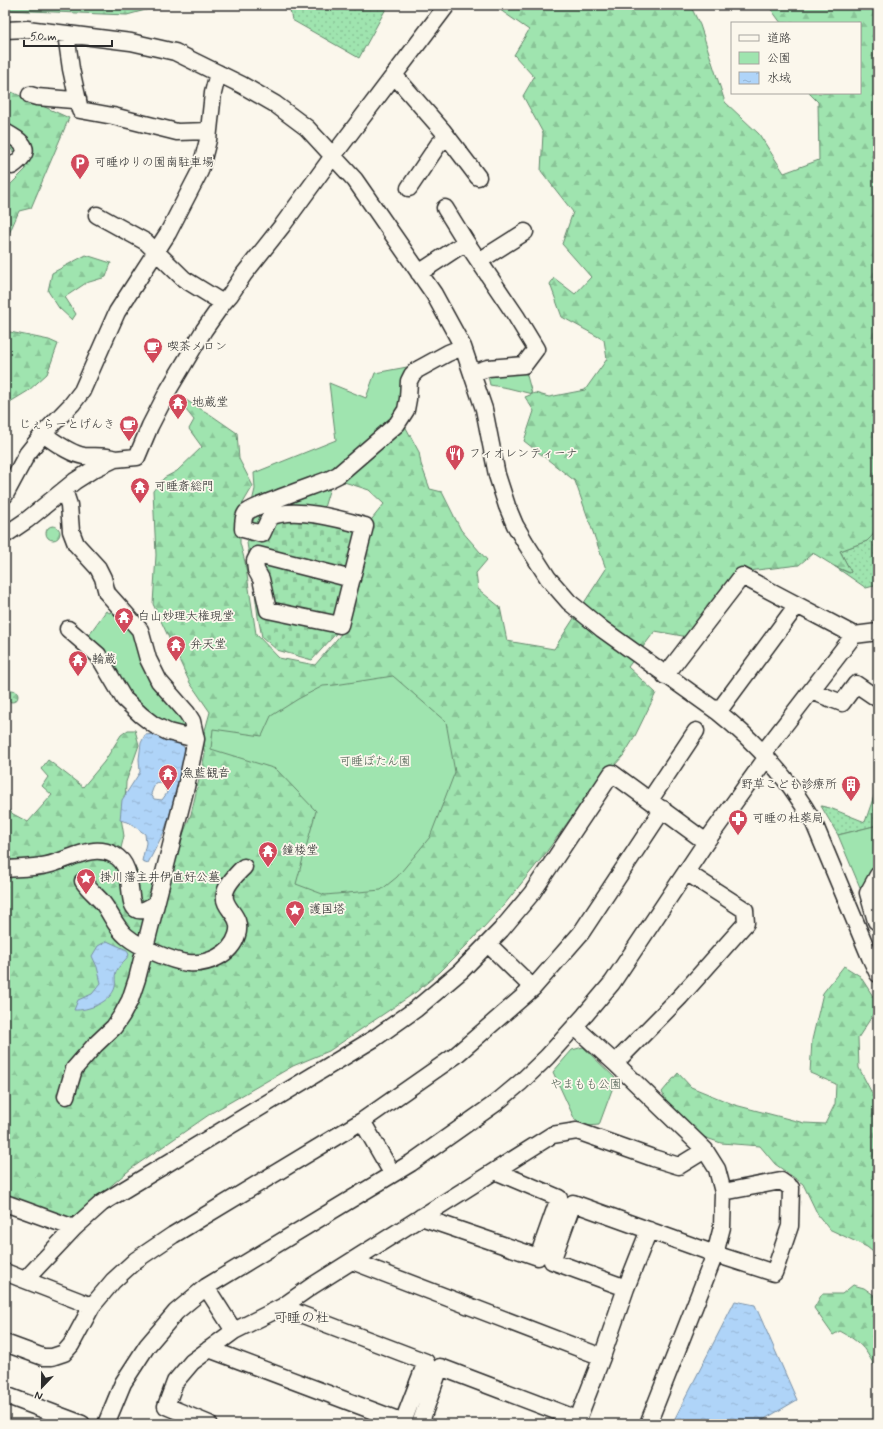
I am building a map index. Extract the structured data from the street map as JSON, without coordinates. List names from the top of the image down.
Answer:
{
  "districts": ["可睡の杜"],
  "parks": ["可睡ぼたん園", "やまもも公園"],
  "places": {
    "parking": ["可睡ゆりの園南駐車場"],
    "cafe": ["喫茶メロン", "じぇらーとげんき"],
    "temple": [
      "地蔵堂",
      "可睡斎総門",
      "白山妙理大権現堂",
      "弁天堂",
      "輪蔵",
      "魚藍観音",
      "鐘楼堂"
    ],
    "restaurant": ["フィオレンティーナ"],
    "building": ["野草こども診療所"],
    "pharmacy": ["可睡の杜薬局"],
    "place": ["掛川藩主井伊直好公墓", "護国塔"]
  },
  "legend": ["道路", "公園", "水域"],
  "scale_bar": "50 m",
  "north": "bottom"
}
